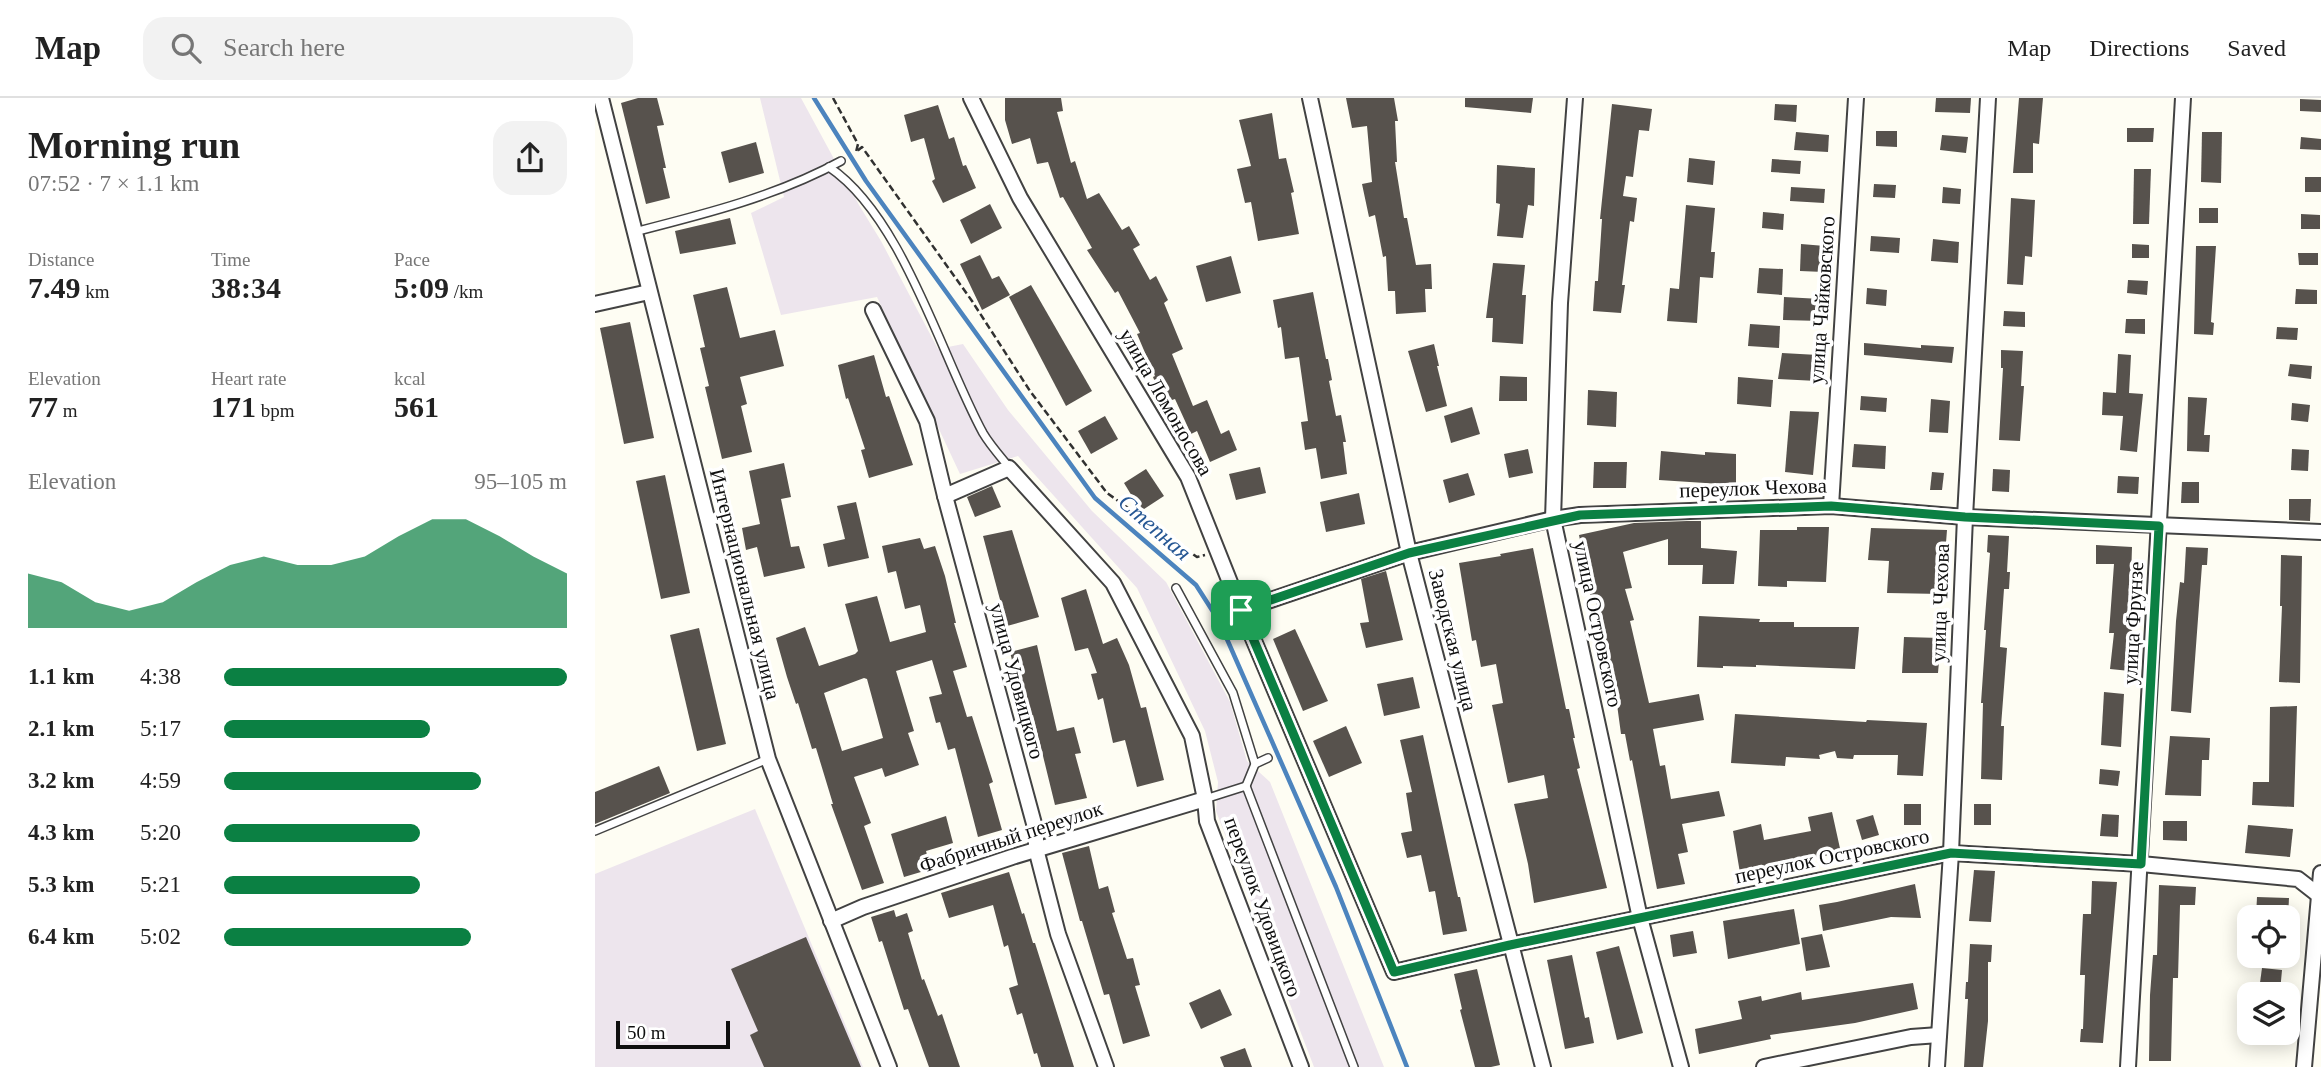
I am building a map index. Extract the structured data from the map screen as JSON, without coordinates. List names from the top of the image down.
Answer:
{
  "streets": {
    "street": [
      "улица Чайковского",
      "улица Ломоносова",
      "переулок Чехова",
      "Интернациональная улица",
      "улица Чехова",
      "улица Фрунзе",
      "улица Островского",
      "Заводская улица",
      "улица Удовицкого",
      "Фабричный переулок",
      "переулок Островского",
      "переулок Удовицкого"
    ]
  },
  "crossings": [
    ["улица Чайковского", "переулок Чехова"],
    ["улица Ломоносова", "переулок Чехова"],
    ["улица Ломоносова", "переулок Островского"],
    ["переулок Чехова", "улица Чехова"],
    ["переулок Чехова", "улица Фрунзе"],
    ["переулок Чехова", "улица Островского"],
    ["переулок Чехова", "Заводская улица"],
    ["Интернациональная улица", "Фабричный переулок"],
    ["улица Чехова", "переулок Островского"],
    ["улица Фрунзе", "переулок Островского"],
    ["улица Островского", "переулок Островского"],
    ["Заводская улица", "переулок Островского"],
    ["улица Удовицкого", "Фабричный переулок"],
    ["Фабричный переулок", "переулок Удовицкого"]
  ],
  "water": ["Степная"],
  "scale_bar": "50 m",
  "page": {
    "header": "Map",
    "search": "Search here",
    "nav": ["Map", "Directions", "Saved"],
    "heading": ["Morning run", "07:52 · 7 × 1.1 km"],
    "stats": [
      ["Distance", "7.49 km"],
      ["Time", "38:34"],
      ["Pace", "5:09 /km"],
      ["Elevation", "77 m"],
      ["Heart rate", "171 bpm"],
      ["kcal", "561"]
    ],
    "chart": ["Elevation", "95–105 m"],
    "list": [
      {
        "name": "1.1 km",
        "note": "4:38"
      },
      {
        "name": "2.1 km",
        "note": "5:17"
      },
      {
        "name": "3.2 km",
        "note": "4:59"
      },
      {
        "name": "4.3 km",
        "note": "5:20"
      },
      {
        "name": "5.3 km",
        "note": "5:21"
      },
      {
        "name": "6.4 km",
        "note": "5:02"
      }
    ],
    "scale": "50 m"
  }
}
